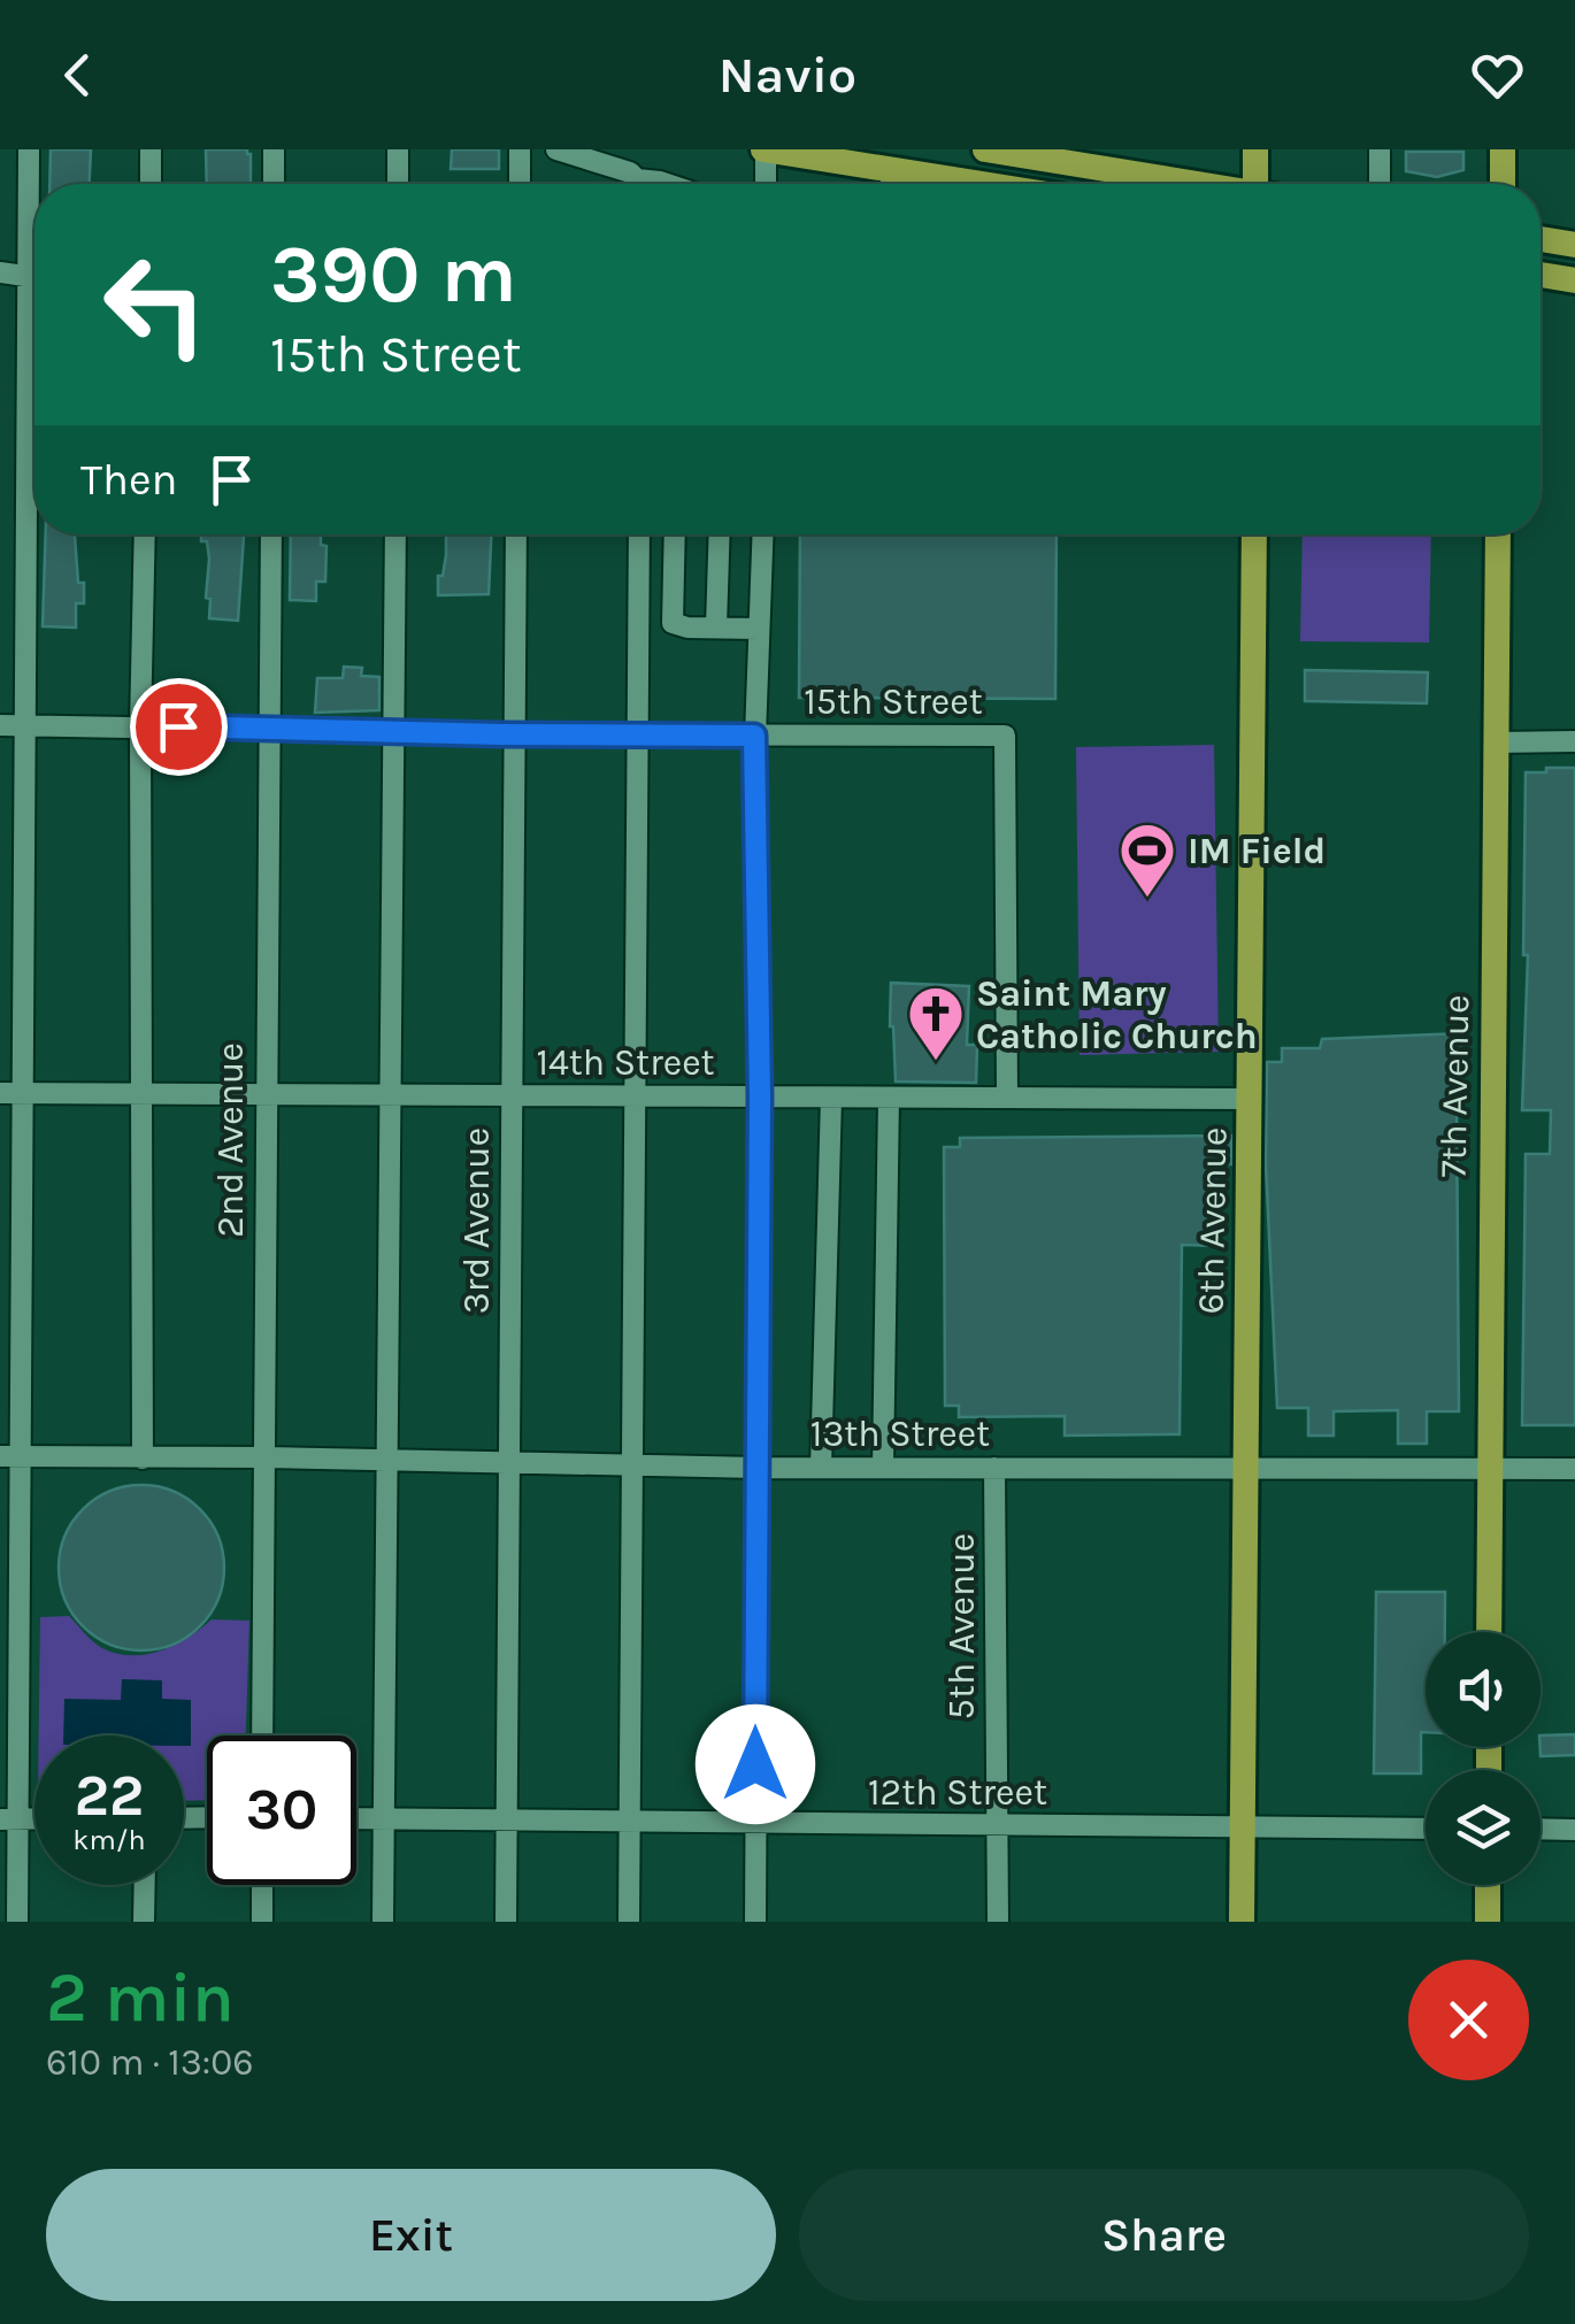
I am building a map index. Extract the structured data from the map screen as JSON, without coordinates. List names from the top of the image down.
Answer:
{
  "streets": {
    "main road": ["7th Avenue", "6th Avenue"],
    "street": [
      "15th Street",
      "14th Street",
      "2nd Avenue",
      "3rd Avenue",
      "13th Street",
      "5th Avenue",
      "12th Street"
    ]
  },
  "crossings": [
    ["15th Street", "14th Street"],
    ["15th Street", "2nd Avenue"],
    ["15th Street", "3rd Avenue"],
    ["14th Street", "2nd Avenue"],
    ["14th Street", "3rd Avenue"],
    ["14th Street", "6th Avenue"],
    ["7th Avenue", "13th Street"],
    ["2nd Avenue", "13th Street"],
    ["3rd Avenue", "13th Street"],
    ["3rd Avenue", "12th Street"],
    ["6th Avenue", "13th Street"],
    ["6th Avenue", "12th Street"],
    ["13th Street", "5th Avenue"],
    ["5th Avenue", "12th Street"]
  ],
  "places": {
    "sports": ["IM Field"],
    "church": ["Saint Mary Catholic Church"]
  },
  "page": {
    "header": "Navio",
    "turn": ["390 m", "15th Street"],
    "then": "Then",
    "speed": "22 km/h",
    "limit": "30",
    "heading": ["2 min", "610 m · 13:06"],
    "buttons": ["Exit", "Share"]
  }
}
